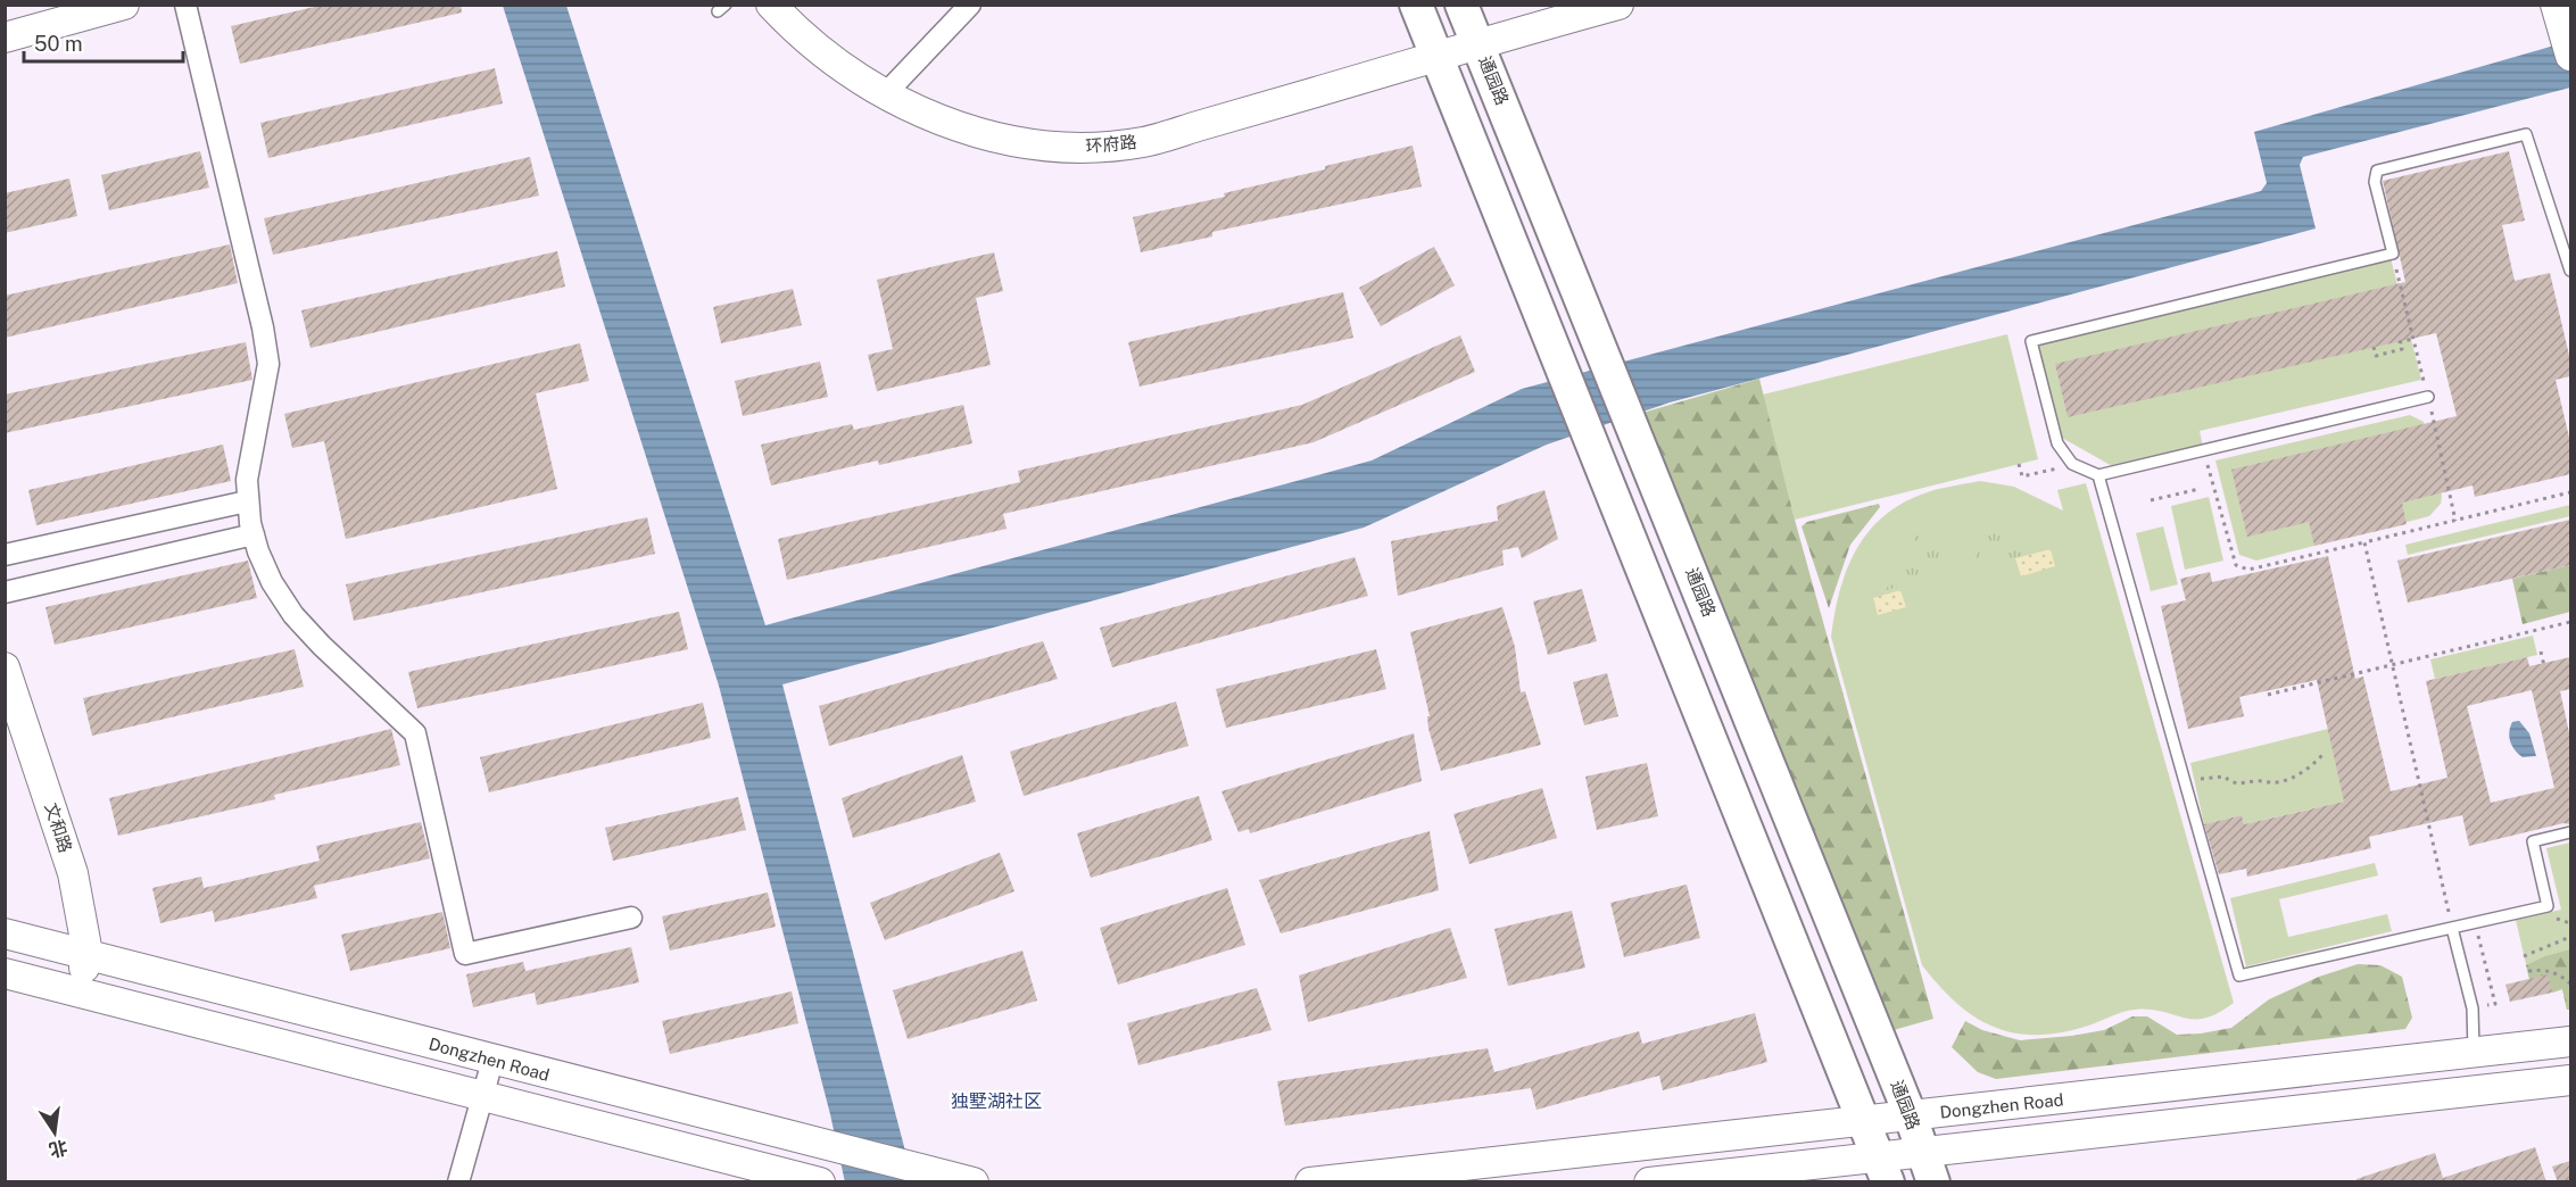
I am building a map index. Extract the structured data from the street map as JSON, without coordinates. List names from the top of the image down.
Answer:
{
  "streets": {
    "main road": [
      "通园路",
      "环府路",
      "文和路",
      "Dongzhen Road"
    ]
  },
  "crossings": [
    ["通园路", "环府路"],
    ["通园路", "Dongzhen Road"],
    ["文和路", "Dongzhen Road"]
  ],
  "districts": ["独墅湖社区"],
  "scale_bar": "50 m",
  "north": "bottom"
}
